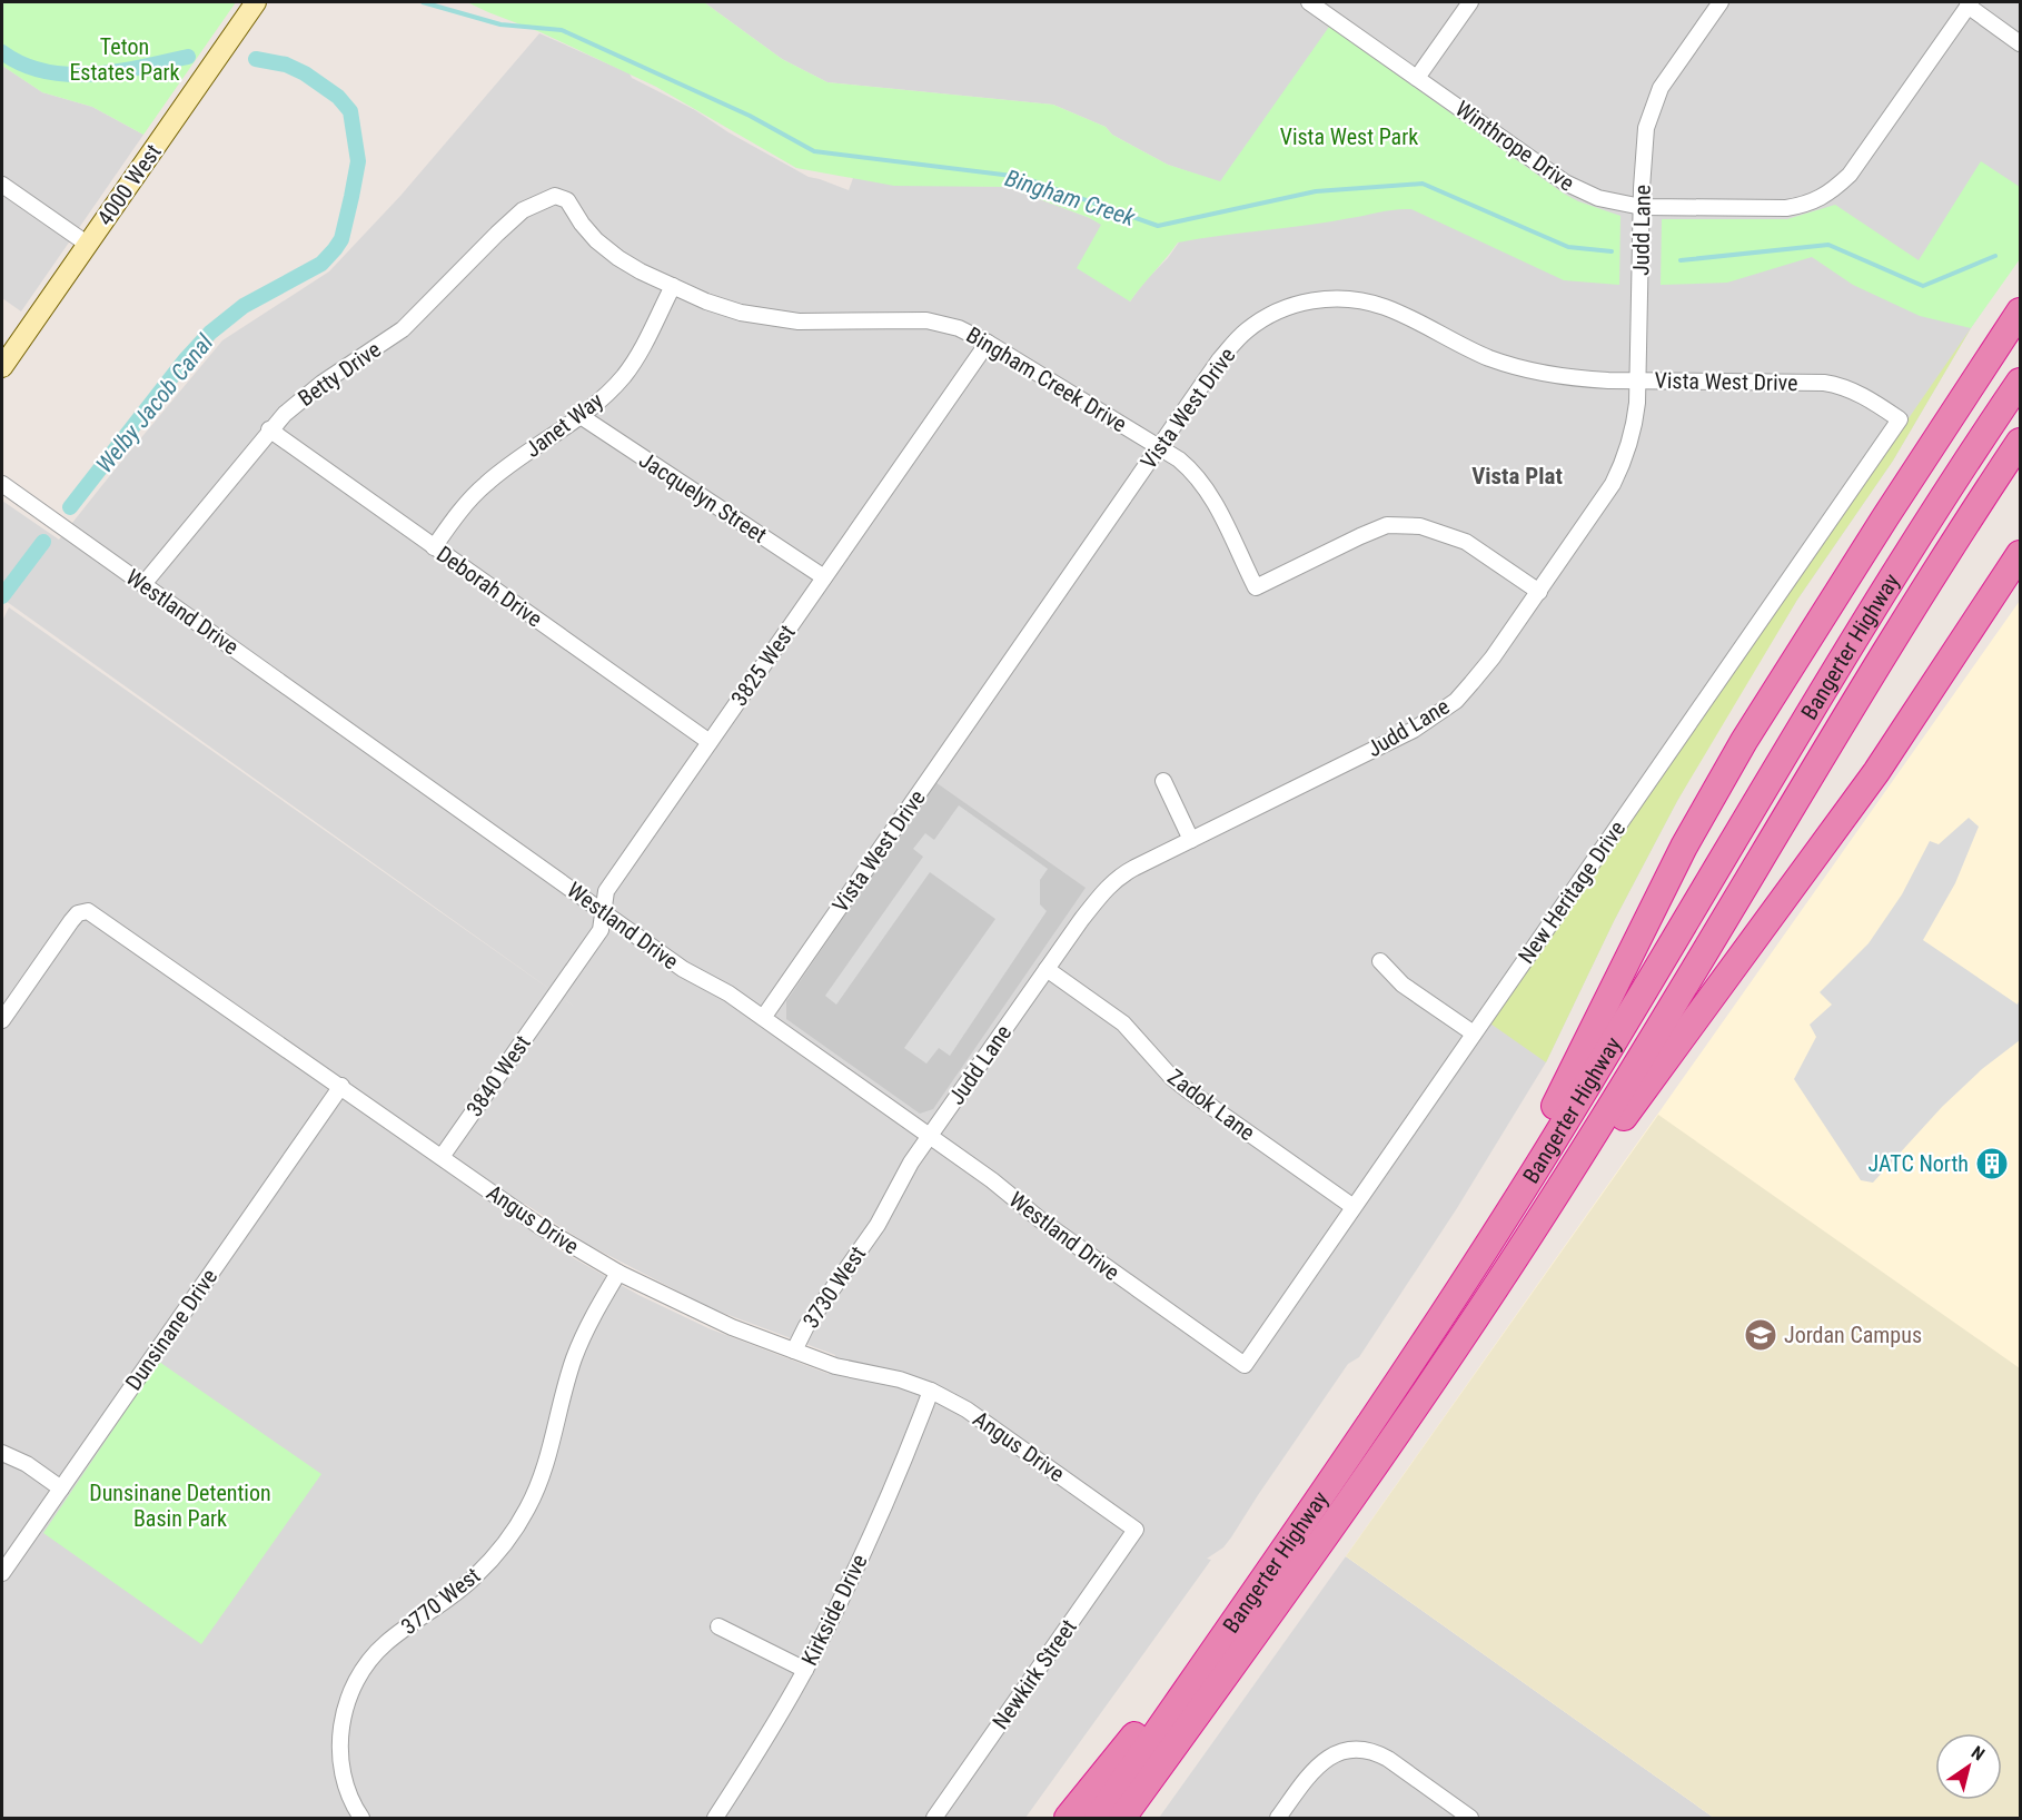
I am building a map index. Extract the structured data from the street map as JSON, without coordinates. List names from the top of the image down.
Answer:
{
  "streets": {
    "highway": ["Bangerter Highway"],
    "main road": ["4000 West"],
    "street": [
      "Winthrope Drive",
      "Judd Lane",
      "Betty Drive",
      "Bingham Creek Drive",
      "Vista West Drive",
      "Janet Way",
      "Jacquelyn Street",
      "Deborah Drive",
      "Westland Drive",
      "3825 West",
      "New Heritage Drive",
      "3840 West",
      "Zadok Lane",
      "Angus Drive",
      "3730 West",
      "Dunsinane Drive",
      "3770 West",
      "Kirkside Drive",
      "Newkirk Street"
    ]
  },
  "crossings": [
    ["Winthrope Drive", "Judd Lane"],
    ["Judd Lane", "Bingham Creek Drive"],
    ["Judd Lane", "Vista West Drive"],
    ["Judd Lane", "Westland Drive"],
    ["Judd Lane", "Zadok Lane"],
    ["Judd Lane", "3730 West"],
    ["Betty Drive", "Bingham Creek Drive"],
    ["Betty Drive", "Deborah Drive"],
    ["Betty Drive", "Westland Drive"],
    ["Bingham Creek Drive", "Vista West Drive"],
    ["Bingham Creek Drive", "Janet Way"],
    ["Bingham Creek Drive", "3825 West"],
    ["Vista West Drive", "Westland Drive"],
    ["Vista West Drive", "New Heritage Drive"],
    ["Janet Way", "Jacquelyn Street"],
    ["Janet Way", "Deborah Drive"],
    ["Jacquelyn Street", "3825 West"],
    ["Deborah Drive", "3825 West"],
    ["Westland Drive", "3825 West"],
    ["Westland Drive", "New Heritage Drive"],
    ["3825 West", "3840 West"],
    ["New Heritage Drive", "Zadok Lane"],
    ["3840 West", "Angus Drive"],
    ["Angus Drive", "3730 West"],
    ["Angus Drive", "Dunsinane Drive"],
    ["Angus Drive", "3770 West"],
    ["Angus Drive", "Kirkside Drive"],
    ["Angus Drive", "Newkirk Street"]
  ],
  "districts": ["Vista Plat"],
  "water": ["Bingham Creek", "Welby Jacob Canal"],
  "parks": ["Teton Estates Park", "Vista West Park", "Dunsinane Detention Basin Park"],
  "places": {
    "building": ["JATC North"],
    "school or university": ["Jordan Campus"]
  },
  "north": "top right"
}
